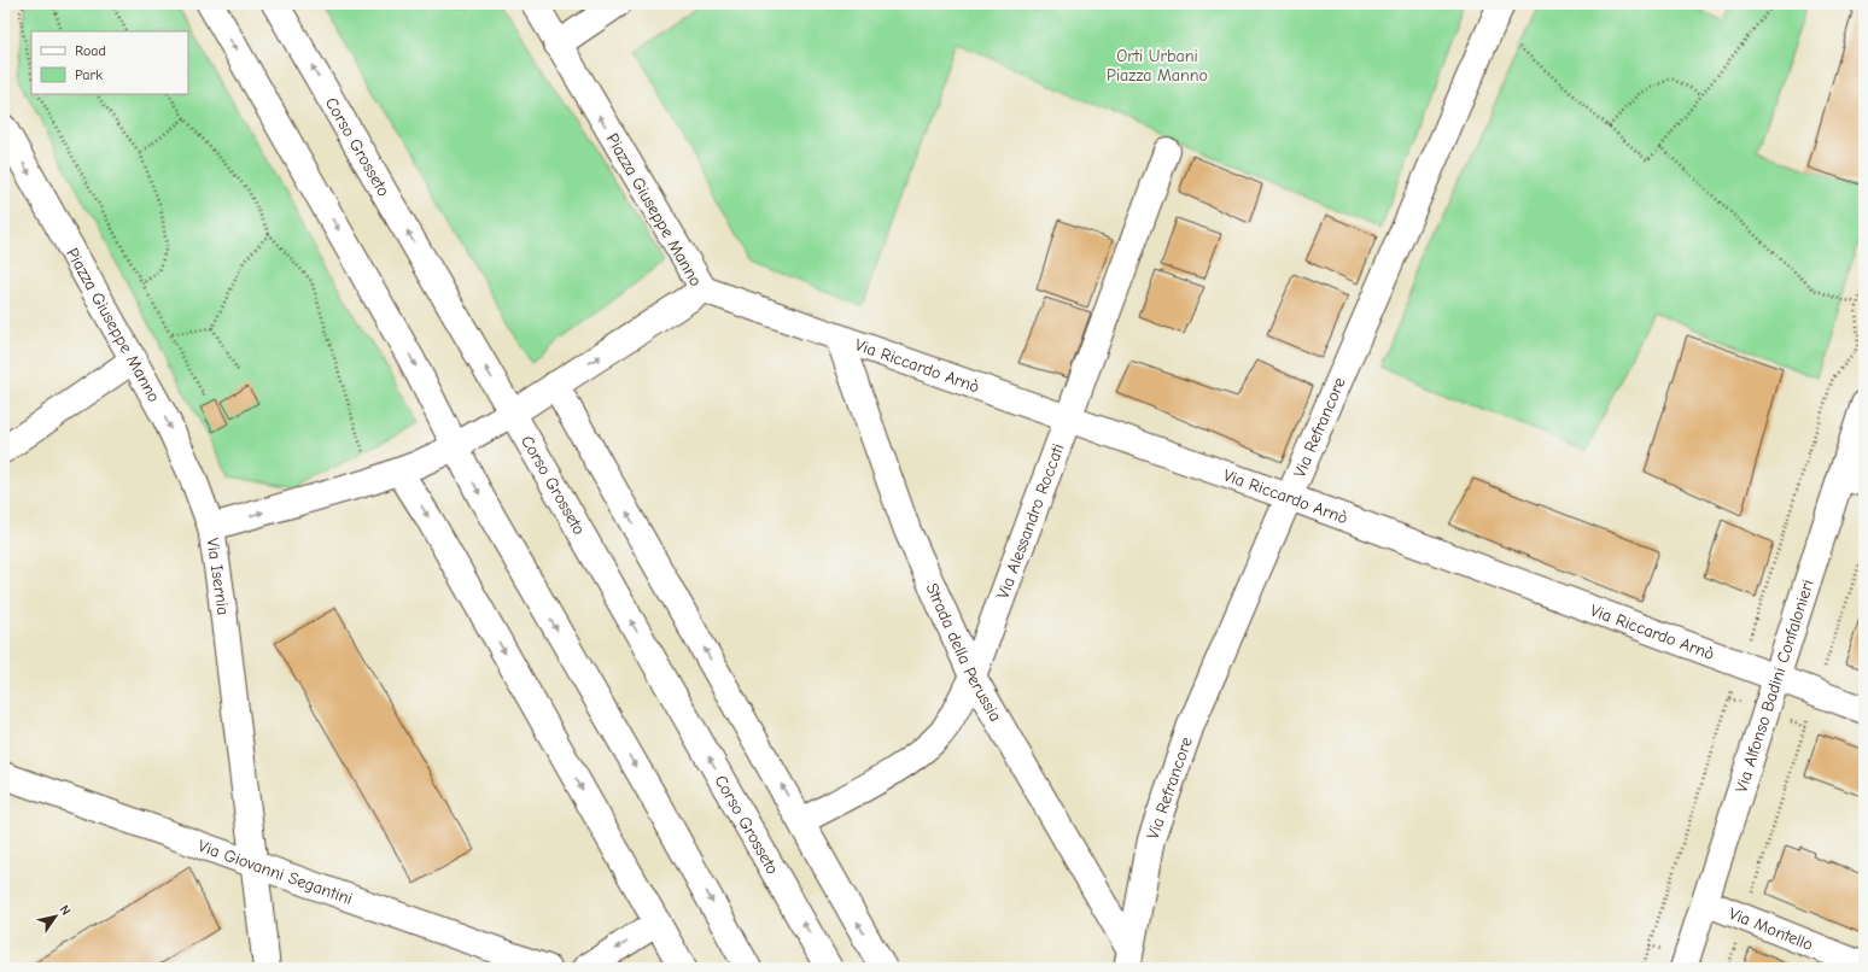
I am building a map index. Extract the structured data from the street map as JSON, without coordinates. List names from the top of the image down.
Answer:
{
  "streets": {
    "street": [
      "Corso Grosseto",
      "Piazza Giuseppe Manno",
      "Via Riccardo Arnò",
      "Via Refrancore",
      "Via Alessandro Roccati",
      "Via Isernia",
      "Strada della Perussia",
      "Via Alfonso Badini Confalonieri",
      "Via Giovanni Segantini",
      "Via Montello"
    ]
  },
  "crossings": [
    ["Corso Grosseto", "Via Isernia"],
    ["Piazza Giuseppe Manno", "Via Riccardo Arnò"],
    ["Piazza Giuseppe Manno", "Via Isernia"],
    ["Via Riccardo Arnò", "Via Refrancore"],
    ["Via Riccardo Arnò", "Via Alessandro Roccati"],
    ["Via Riccardo Arnò", "Strada della Perussia"],
    ["Via Riccardo Arnò", "Via Alfonso Badini Confalonieri"],
    ["Via Refrancore", "Strada della Perussia"],
    ["Via Alessandro Roccati", "Strada della Perussia"],
    ["Via Isernia", "Via Giovanni Segantini"],
    ["Via Alfonso Badini Confalonieri", "Via Montello"]
  ],
  "parks": ["Orti Urbani Piazza Manno"],
  "legend": ["Road", "Park"],
  "north": "top right"
}
